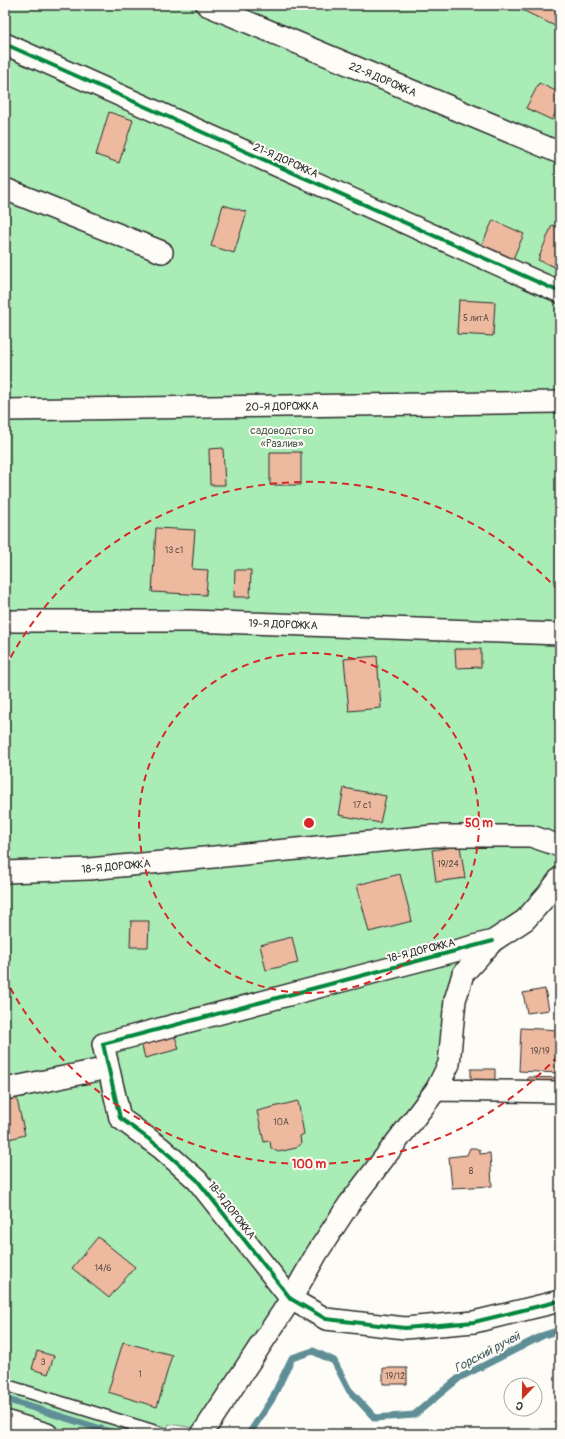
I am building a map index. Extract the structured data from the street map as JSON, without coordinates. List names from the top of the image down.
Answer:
{
  "streets": {
    "street": [
      "22-Я ДОРОЖКА",
      "21-Я ДОРОЖКА",
      "20-Я ДОРОЖКА",
      "19-Я ДОРОЖКА",
      "18-Я ДОРОЖКА"
    ]
  },
  "water": ["Горский ручей"],
  "parks": ["садоводство «Разлив»"],
  "house_numbers": [
    "5 литА",
    "13 с1",
    "17 с1",
    "19/24",
    "19/19",
    "10А",
    "8",
    "14/6",
    "3",
    "1",
    "19/12"
  ],
  "north": "bottom",
  "rings": ["50 m", "100 m"]
}
